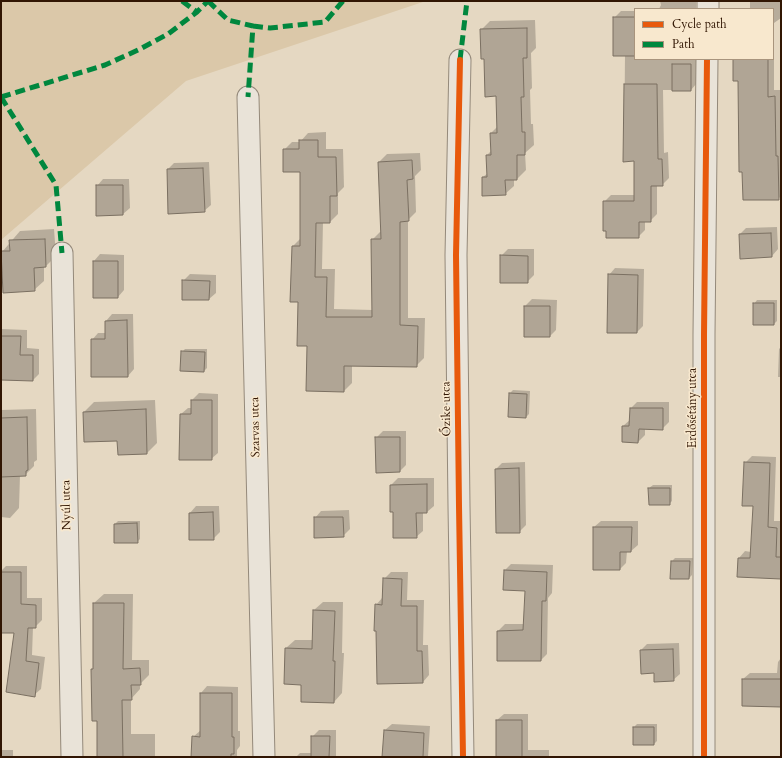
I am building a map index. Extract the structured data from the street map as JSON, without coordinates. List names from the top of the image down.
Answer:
{
  "streets": {
    "street": [
      "Erdősétány utca",
      "Őzike utca",
      "Szarvas utca",
      "Nyúl utca"
    ]
  },
  "legend": ["Cycle path", "Path"]
}
